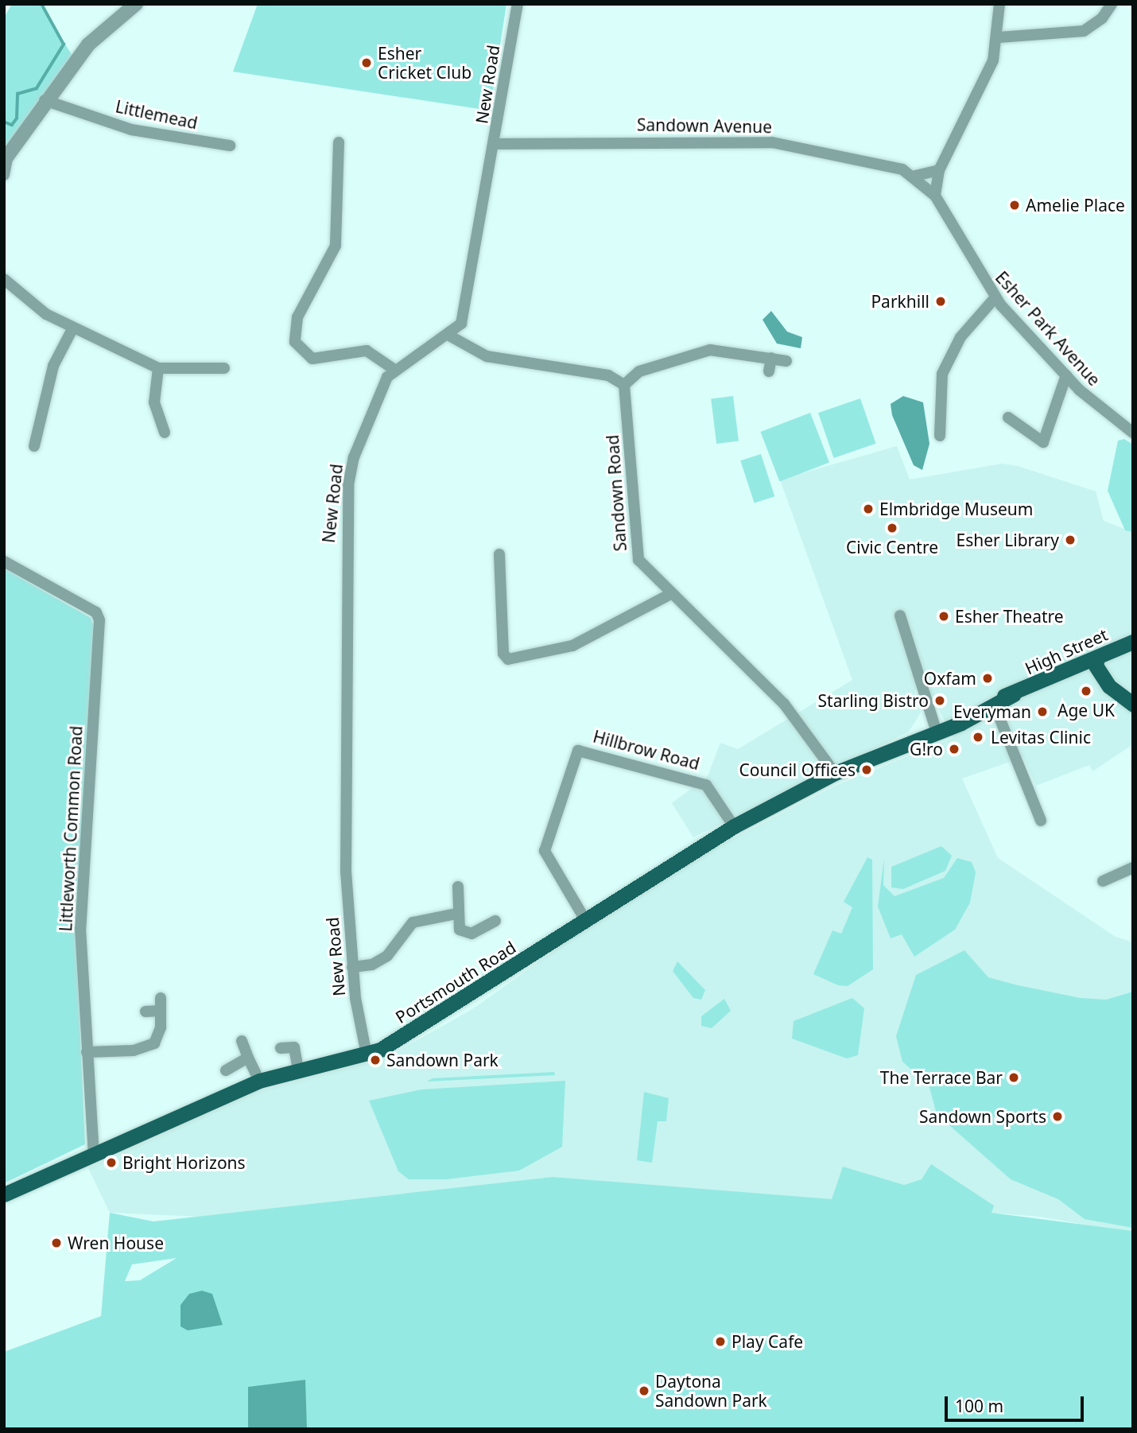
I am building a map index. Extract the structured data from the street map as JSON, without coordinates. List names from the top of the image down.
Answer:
{
  "streets": {
    "main road": ["High Street", "Portsmouth Road"],
    "street": [
      "New Road",
      "Littlemead",
      "Sandown Avenue",
      "Esher Park Avenue",
      "Sandown Road",
      "Hillbrow Road",
      "Littleworth Common Road"
    ]
  },
  "crossings": [
    ["New Road", "Sandown Avenue"],
    ["New Road", "Portsmouth Road"],
    ["Sandown Road", "Portsmouth Road"],
    ["High Street", "Portsmouth Road"],
    ["Hillbrow Road", "Portsmouth Road"],
    ["Littleworth Common Road", "Portsmouth Road"]
  ],
  "places": [
    "Esher Cricket Club",
    "Amelie Place",
    "Parkhill",
    "Elmbridge Museum",
    "Civic Centre",
    "Esher Library",
    "Esher Theatre",
    "Oxfam",
    "Age UK",
    "Starling Bistro",
    "Everyman",
    "Levitas Clinic",
    "G!ro",
    "Council Offices",
    "Sandown Park",
    "The Terrace Bar",
    "Sandown Sports",
    "Bright Horizons",
    "Wren House",
    "Play Cafe",
    "Daytona Sandown Park"
  ],
  "scale_bar": "100 m"
}
